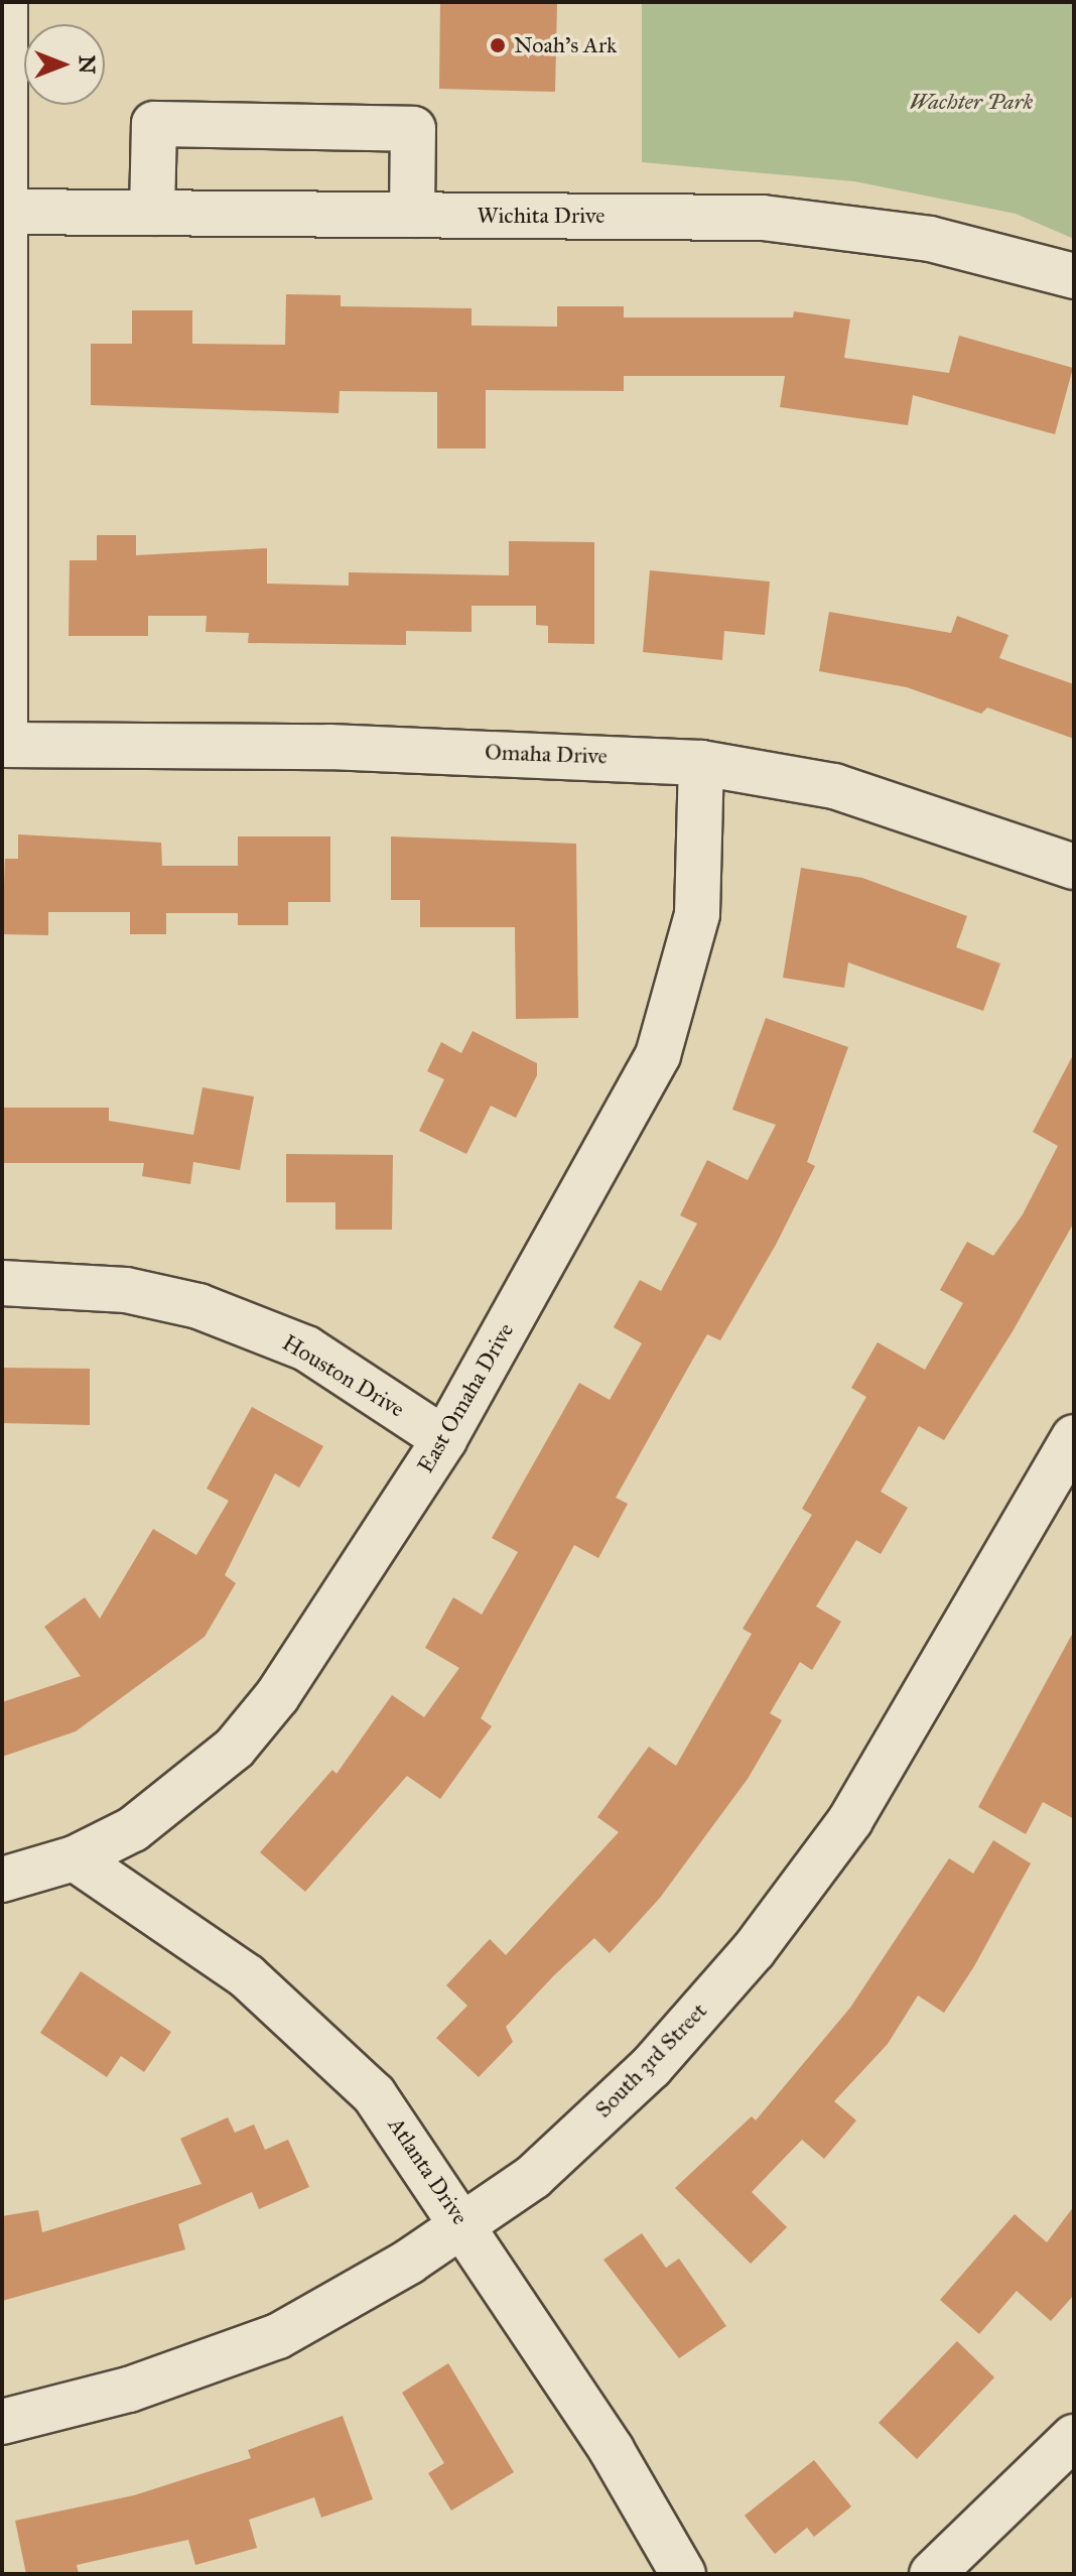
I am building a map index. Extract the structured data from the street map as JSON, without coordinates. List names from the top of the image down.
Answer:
{
  "streets": {
    "street": [
      "Wichita Drive",
      "Omaha Drive",
      "Houston Drive",
      "East Omaha Drive",
      "South 3rd Street",
      "Atlanta Drive"
    ]
  },
  "crossings": [
    ["Omaha Drive", "East Omaha Drive"],
    ["Houston Drive", "East Omaha Drive"],
    ["East Omaha Drive", "Atlanta Drive"],
    ["South 3rd Street", "Atlanta Drive"]
  ],
  "parks": ["Wachter Park"],
  "places": ["Noah's Ark"],
  "north": "right"
}
